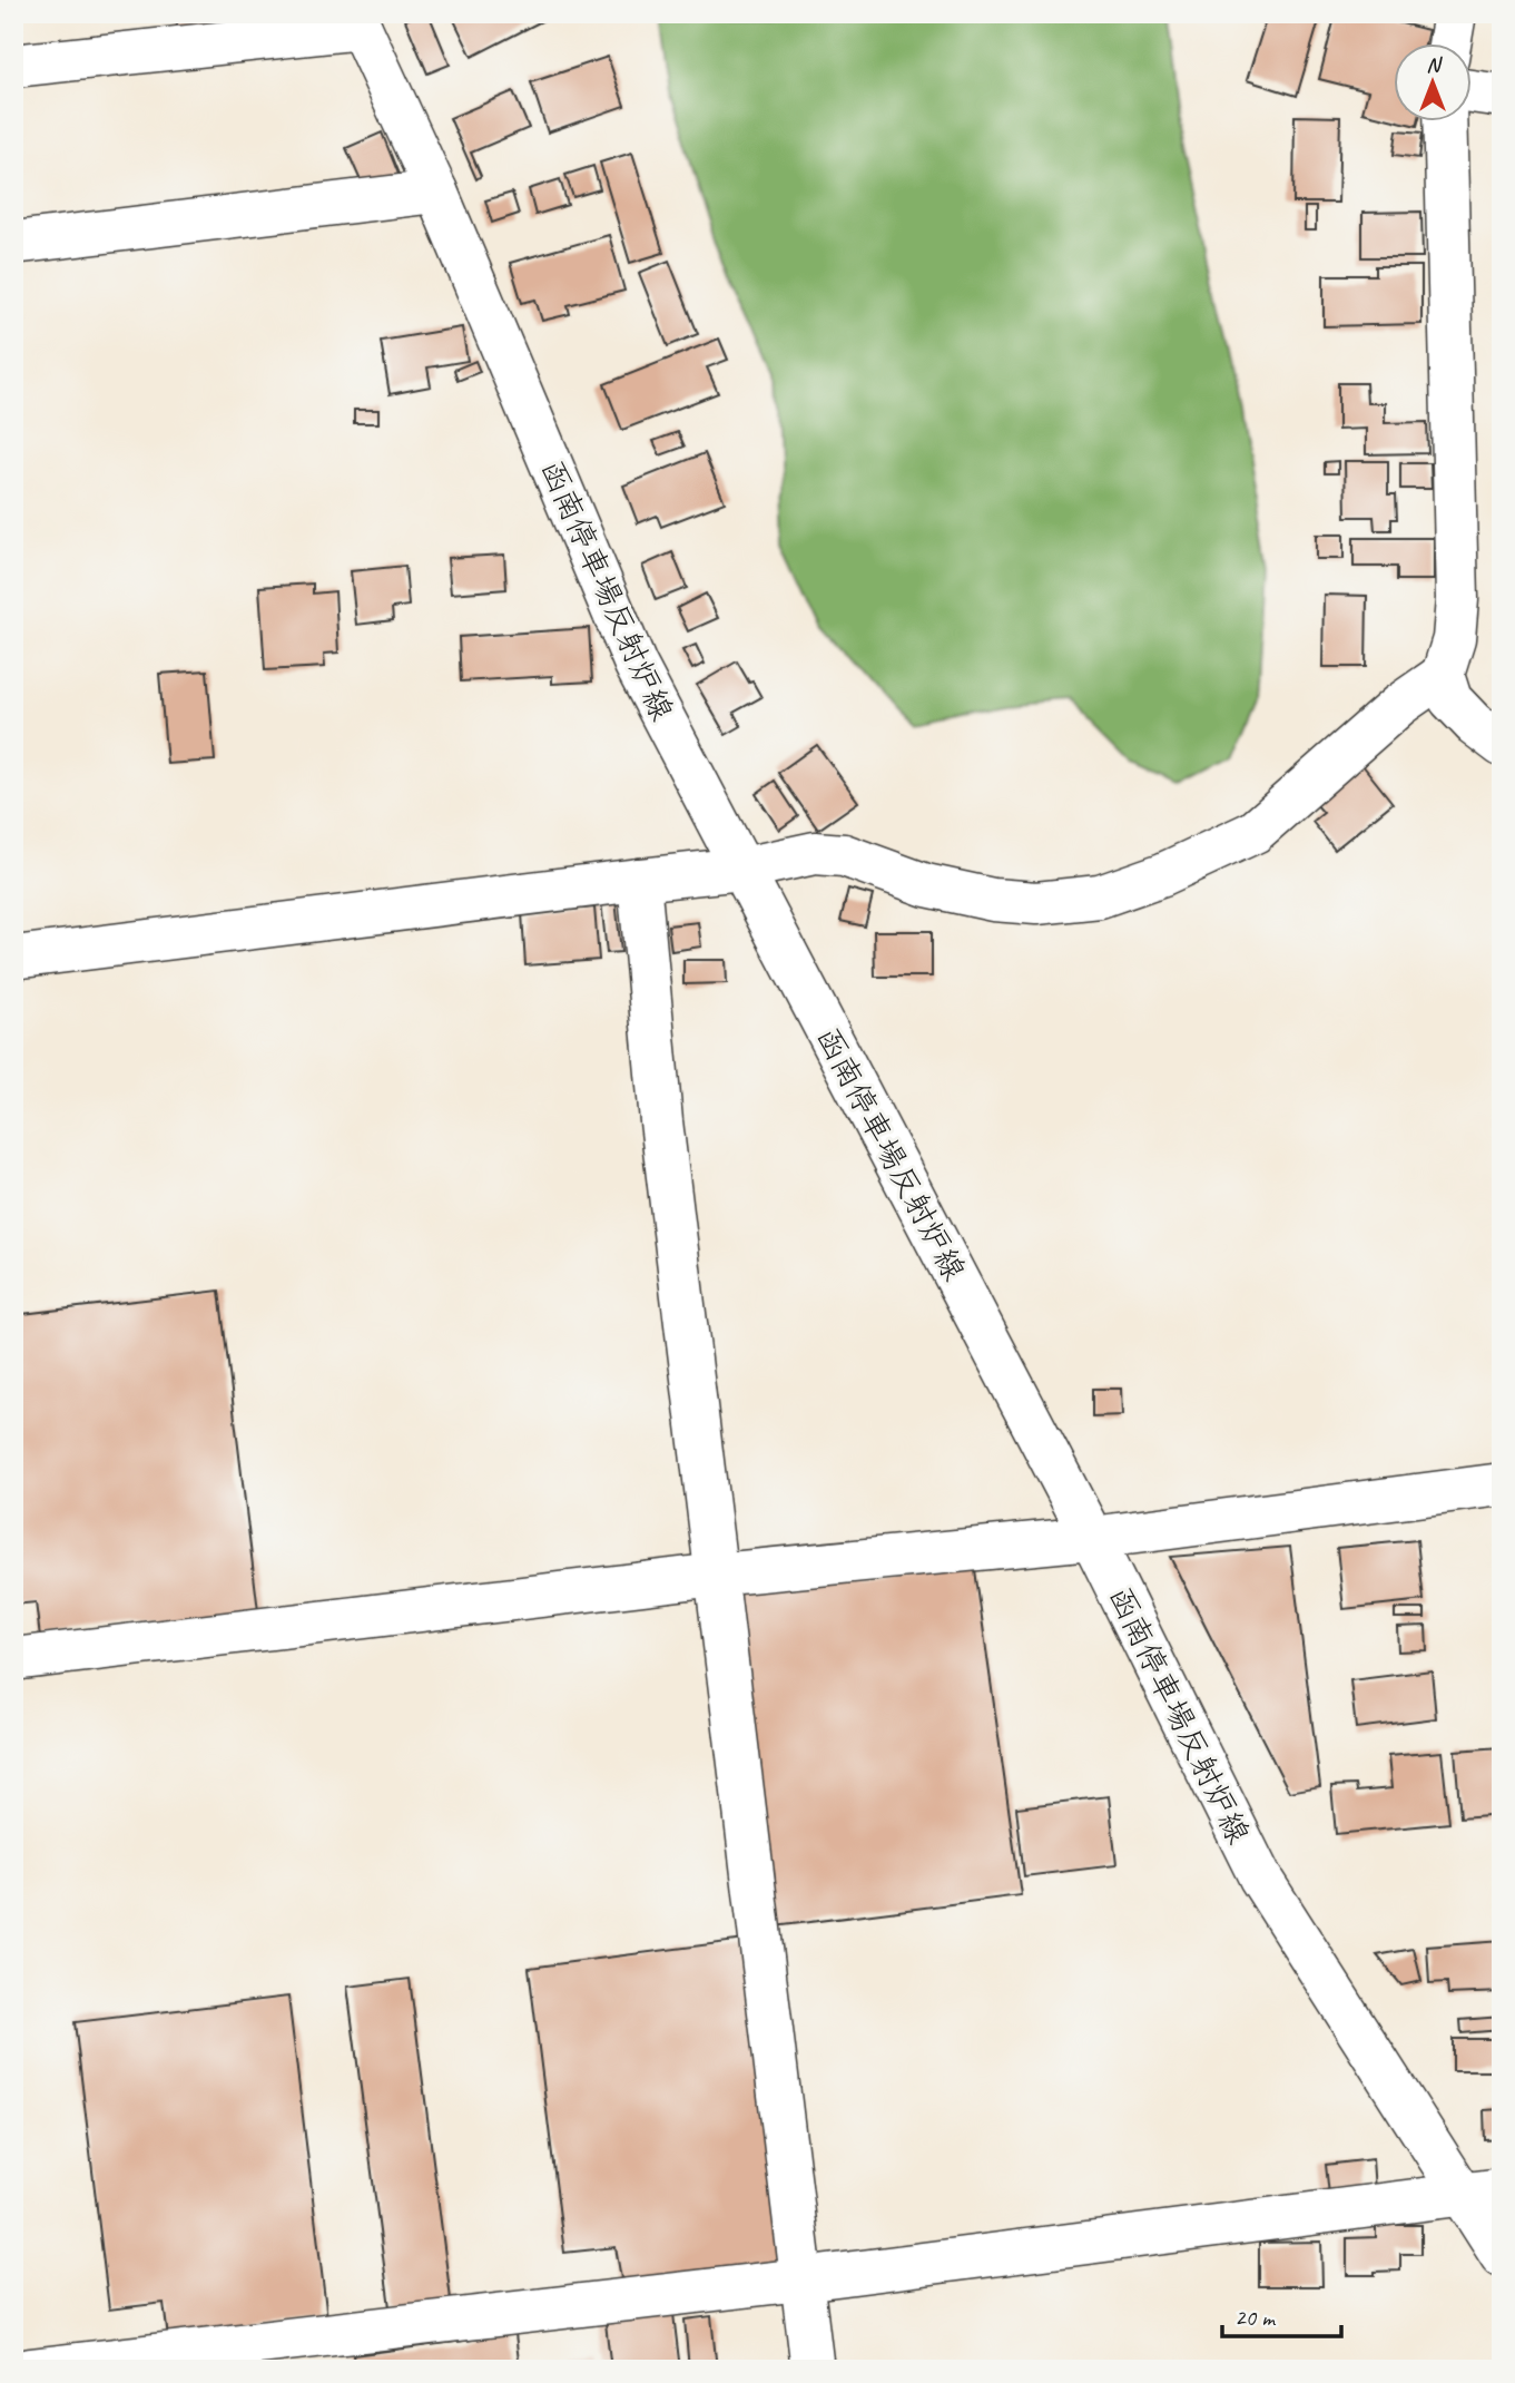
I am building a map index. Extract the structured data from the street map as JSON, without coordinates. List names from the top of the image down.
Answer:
{
  "streets": {
    "street": ["函南停車場反射炉線"]
  },
  "scale_bar": "20 m",
  "north": "top"
}
